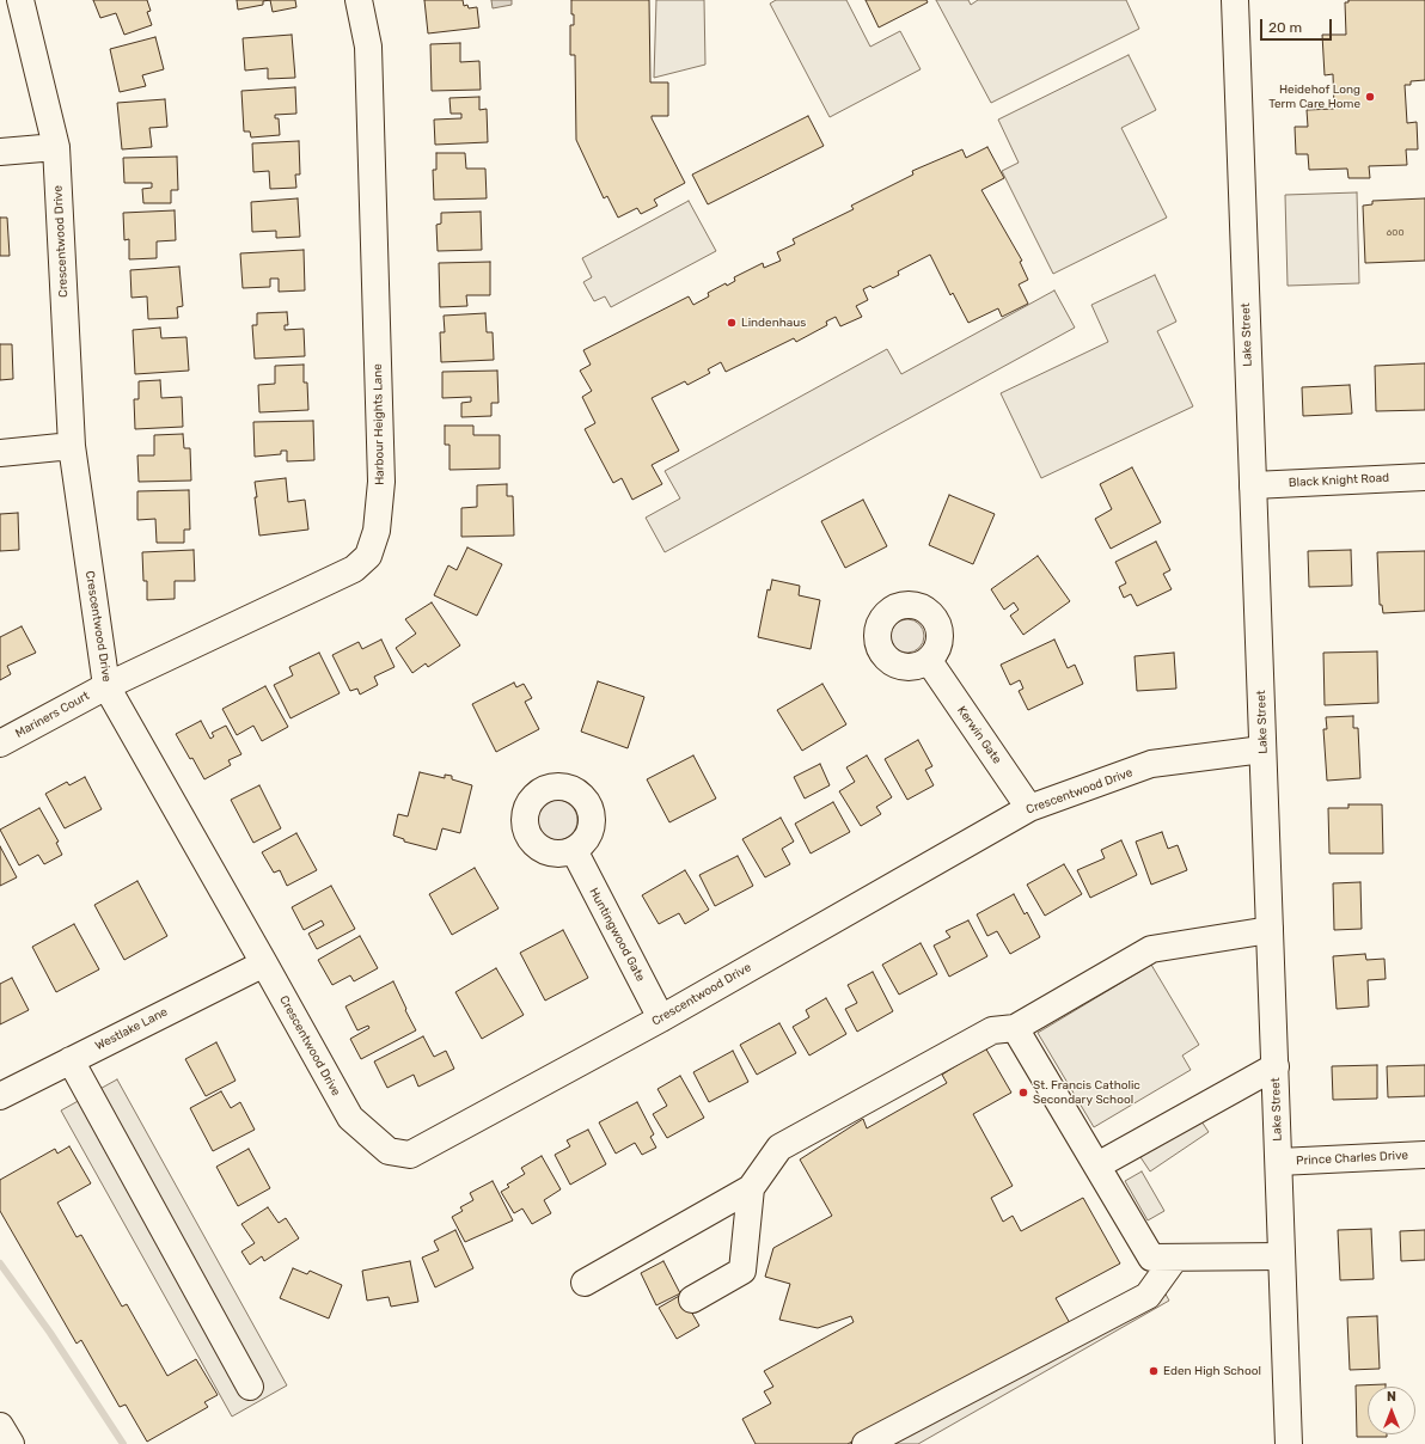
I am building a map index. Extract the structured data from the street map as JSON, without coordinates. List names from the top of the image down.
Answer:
{
  "streets": {
    "street": [
      "Crescentwood Drive",
      "Lake Street",
      "Harbour Heights Lane",
      "Black Knight Road",
      "Mariners Court",
      "Kerwin Gate",
      "Huntingwood Gate",
      "Westlake Lane",
      "Prince Charles Drive"
    ]
  },
  "crossings": [
    ["Crescentwood Drive", "Lake Street"],
    ["Crescentwood Drive", "Harbour Heights Lane"],
    ["Crescentwood Drive", "Mariners Court"],
    ["Crescentwood Drive", "Kerwin Gate"],
    ["Crescentwood Drive", "Huntingwood Gate"],
    ["Crescentwood Drive", "Westlake Lane"],
    ["Lake Street", "Black Knight Road"],
    ["Lake Street", "Prince Charles Drive"],
    ["Harbour Heights Lane", "Mariners Court"]
  ],
  "places": [
    "Heidehof Long Term Care Home",
    "Lindenhaus",
    "St. Francis Catholic Secondary School",
    "Eden High School"
  ],
  "house_numbers": ["600"],
  "scale_bar": "20 m",
  "north": "top"
}
